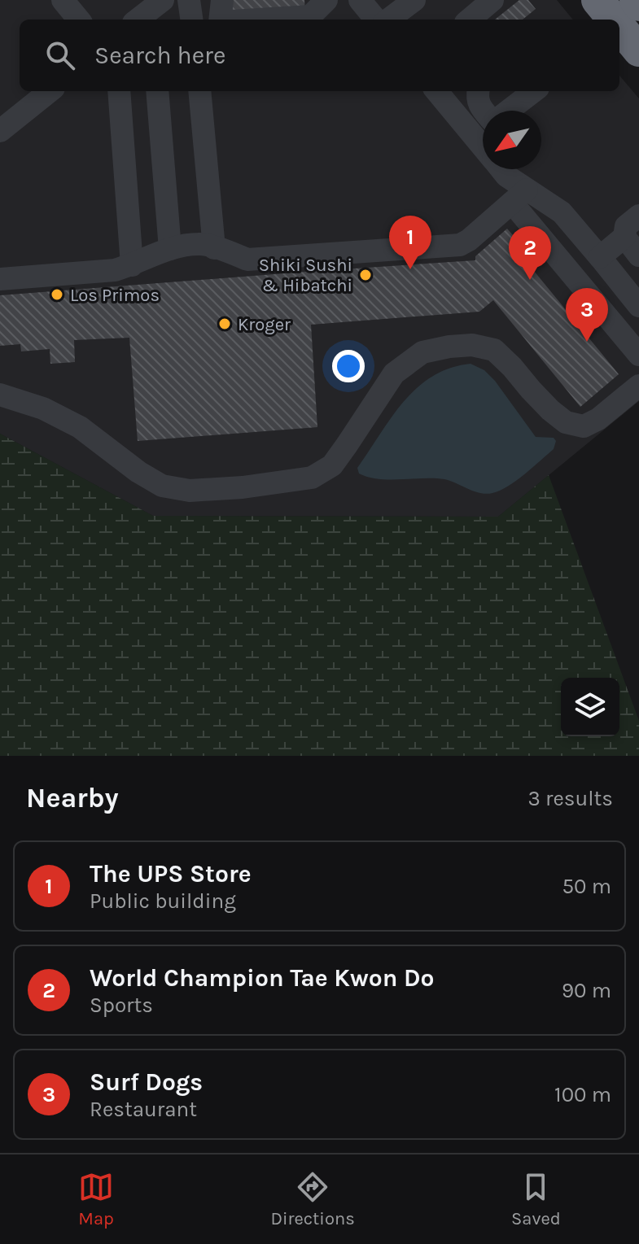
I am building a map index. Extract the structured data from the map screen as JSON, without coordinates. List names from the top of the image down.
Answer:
{
  "places": ["Shiki Sushi & Hibatchi", "Los Primos", "Kroger"],
  "north": "bottom left",
  "page": {
    "search": "Search here",
    "pins": ["1", "2", "3"],
    "heading": ["Nearby", "3 results"],
    "list": [
      {
        "mark": "1",
        "name": "The UPS Store",
        "note": "Public building",
        "value": "50 m"
      },
      {
        "mark": "2",
        "name": "World Champion Tae Kwon Do",
        "note": "Sports",
        "value": "90 m"
      },
      {
        "mark": "3",
        "name": "Surf Dogs",
        "note": "Restaurant",
        "value": "100 m"
      }
    ],
    "nav": ["Map", "Directions", "Saved"]
  }
}
